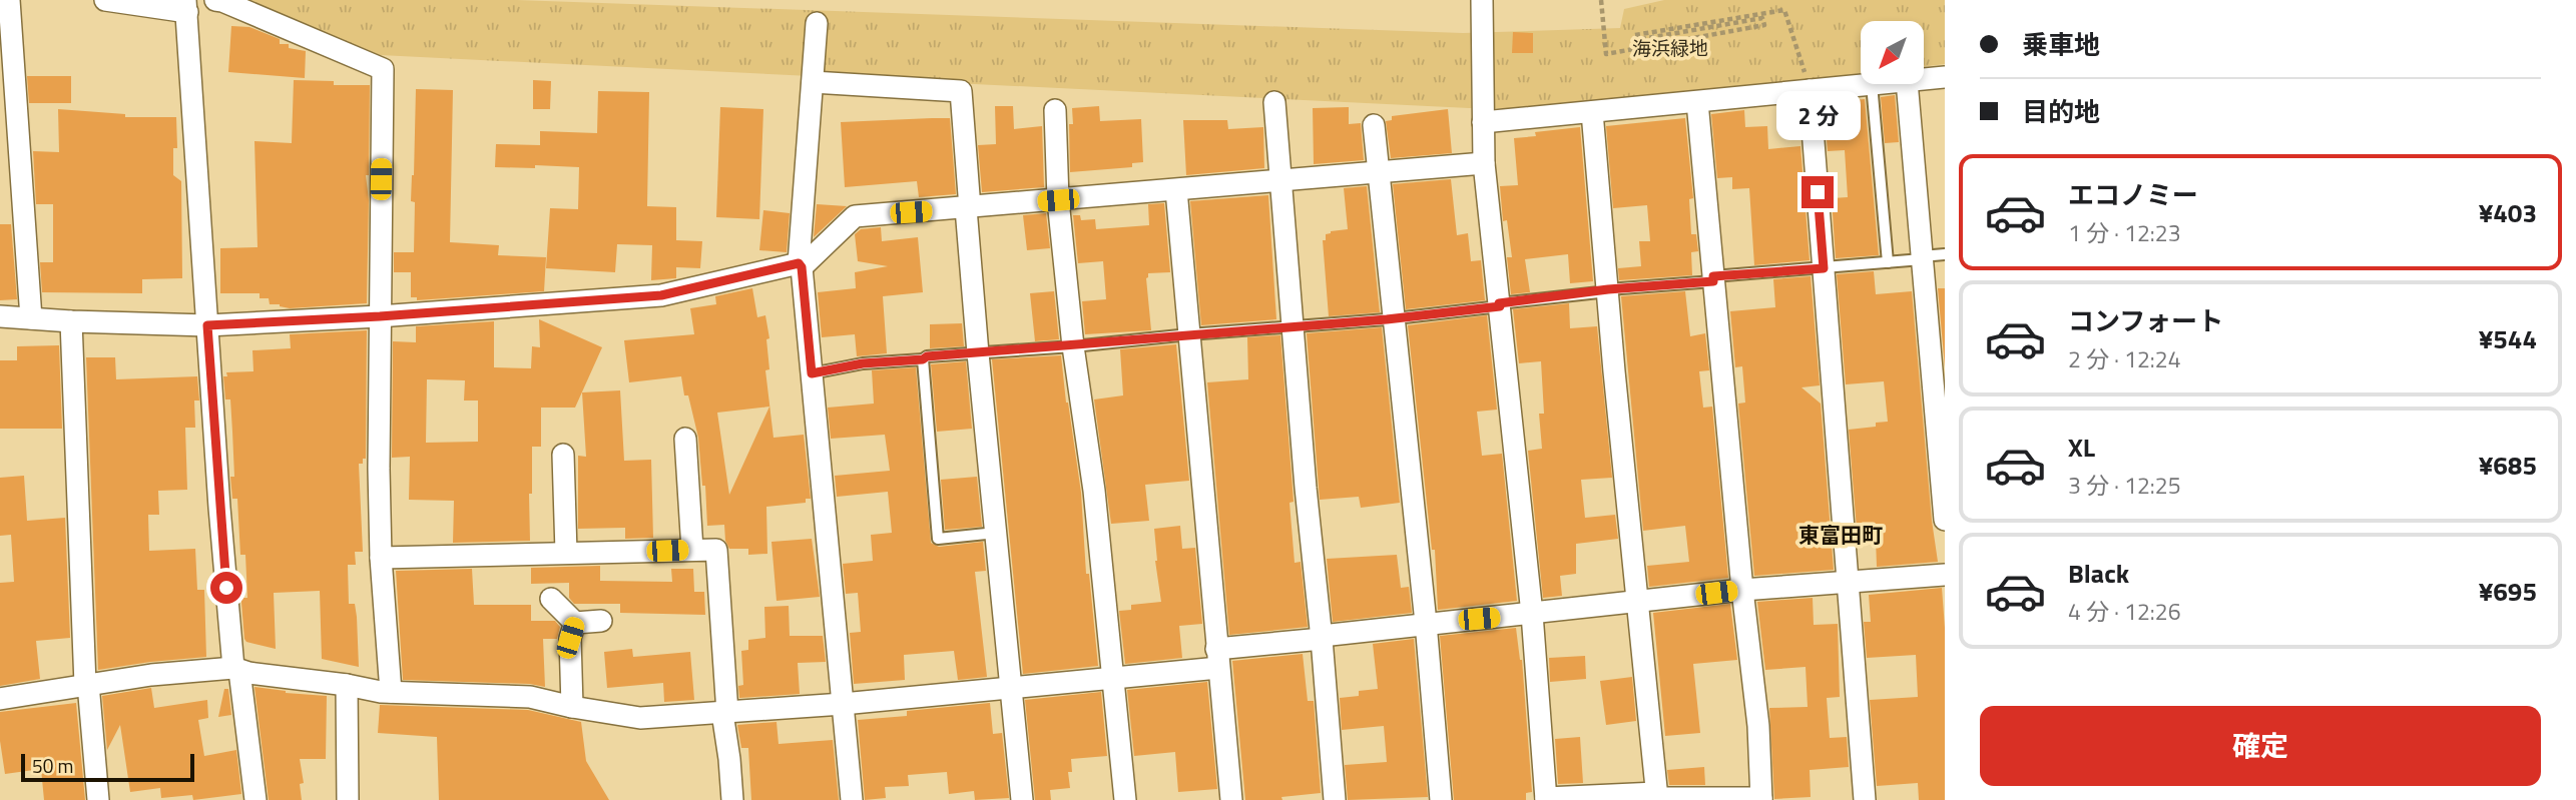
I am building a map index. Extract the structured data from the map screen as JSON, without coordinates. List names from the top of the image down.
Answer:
{
  "districts": ["東富田町"],
  "parks": ["海浜緑地"],
  "scale_bar": "50 m",
  "north": "bottom left",
  "page": {
    "banner": ["乗車地", "目的地"],
    "bubble": "2 分",
    "list": [
      {
        "name": "エコノミー",
        "note": "1 分 · 12:23",
        "value": "¥403"
      },
      {
        "name": "コンフォート",
        "note": "2 分 · 12:24",
        "value": "¥544"
      },
      {
        "name": "XL",
        "note": "3 分 · 12:25",
        "value": "¥685"
      },
      {
        "name": "Black",
        "note": "4 分 · 12:26",
        "value": "¥695"
      }
    ],
    "buttons": "確定",
    "scale": "50 m"
  }
}
